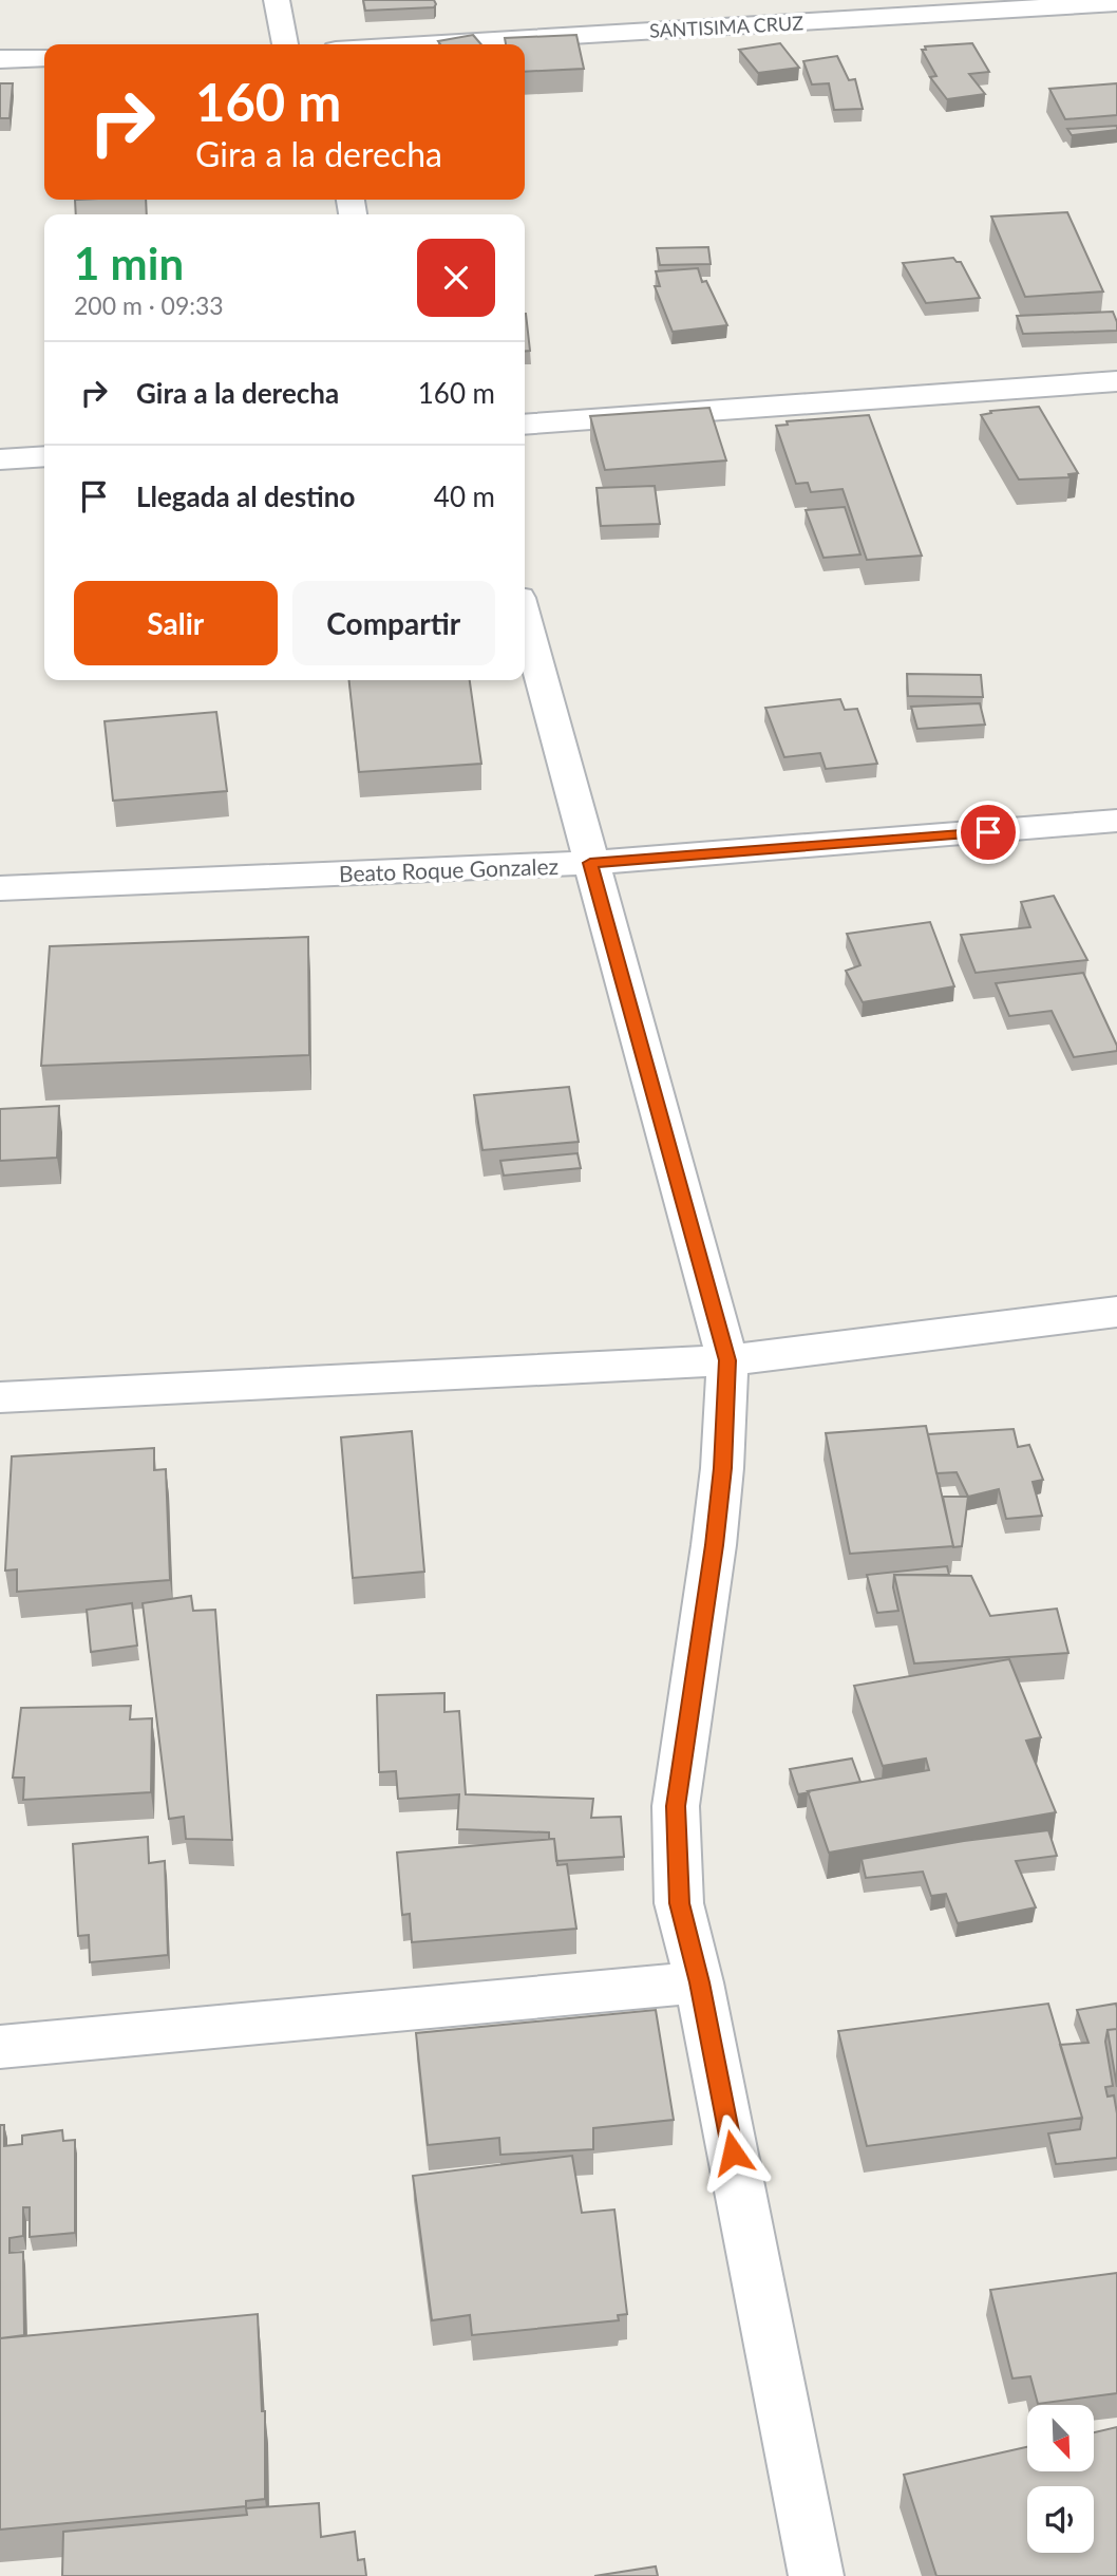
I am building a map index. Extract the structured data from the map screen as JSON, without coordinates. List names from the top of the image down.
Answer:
{
  "streets": {
    "street": ["SANTISIMA CRUZ", "Beato Roque Gonzalez"]
  },
  "north": "bottom right",
  "page": {
    "turn": ["160 m", "Gira a la derecha"],
    "heading": ["1 min", "200 m · 09:33"],
    "list": [
      {
        "name": "Gira a la derecha",
        "value": "160 m"
      },
      {
        "name": "Llegada al destino",
        "value": "40 m"
      }
    ],
    "buttons": ["Salir", "Compartir"]
  }
}
